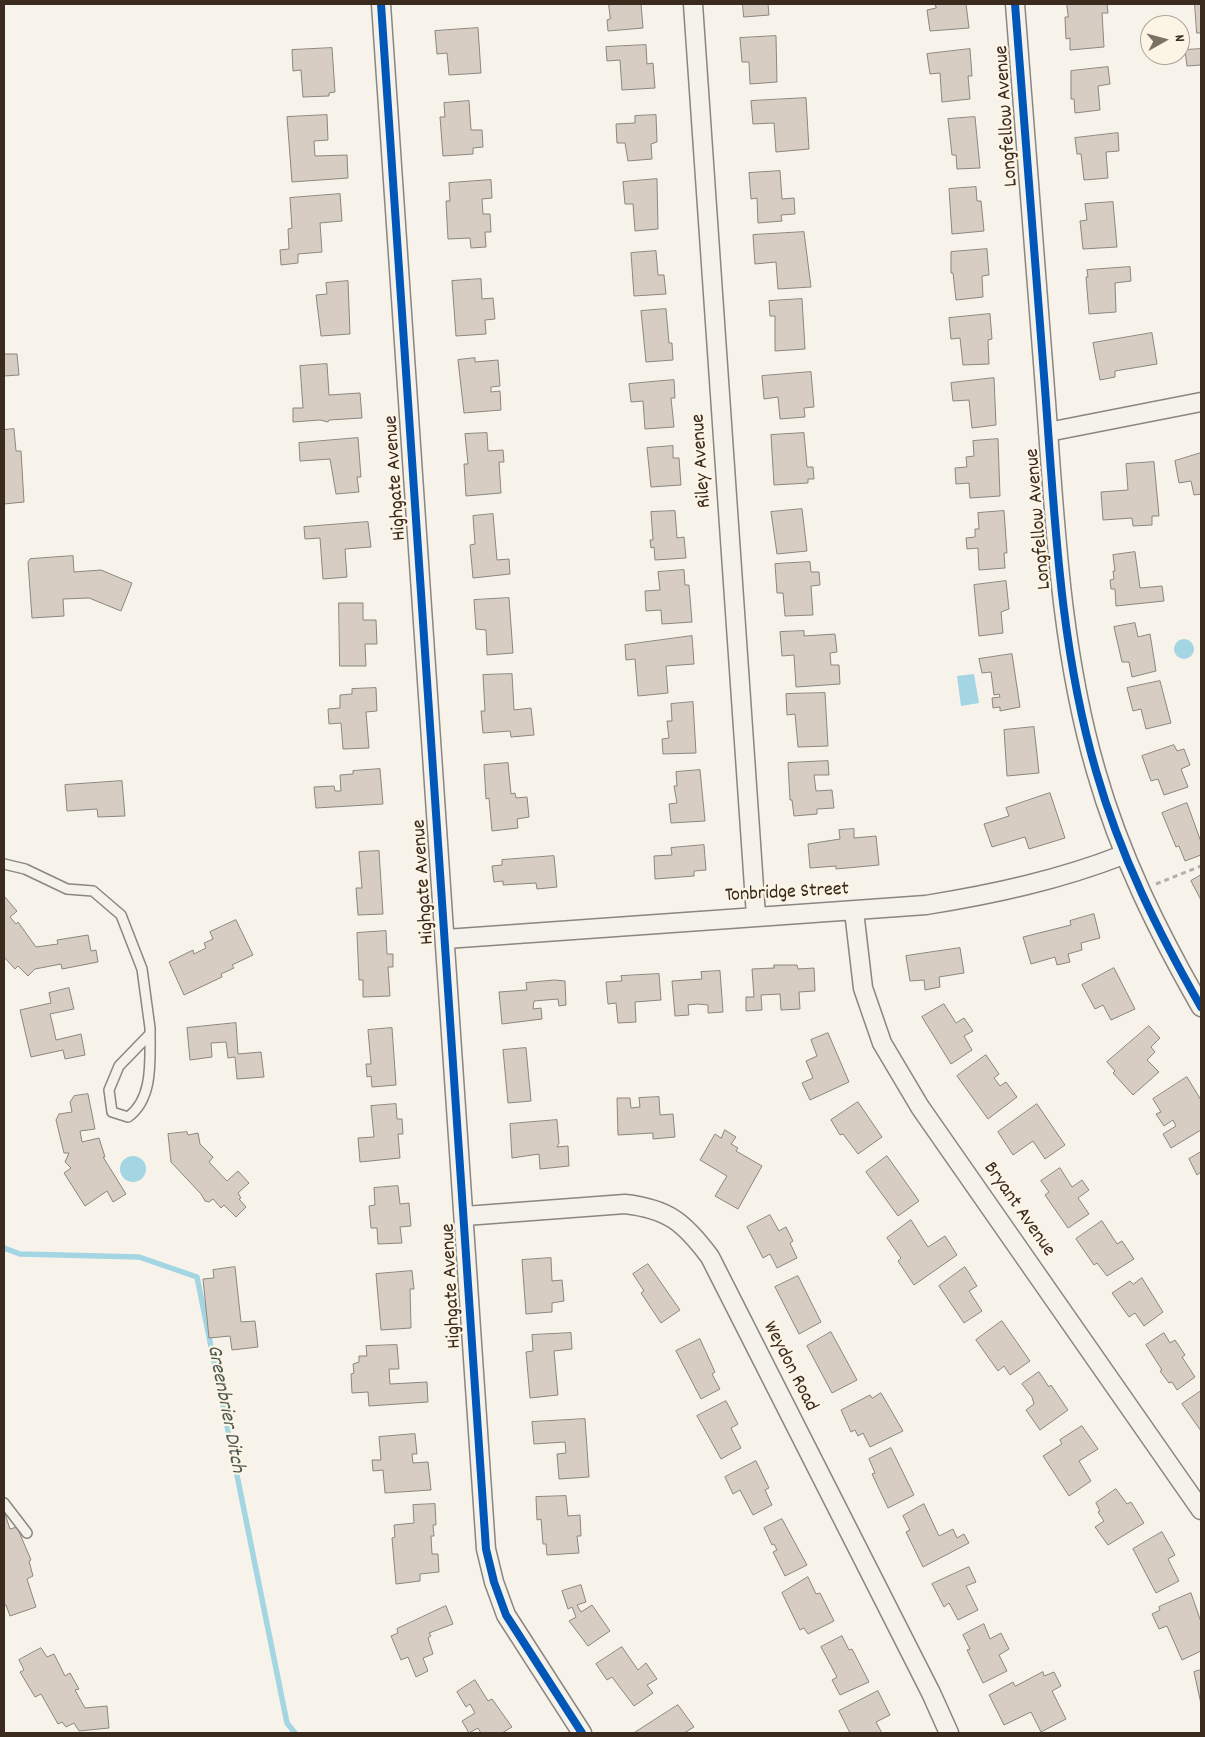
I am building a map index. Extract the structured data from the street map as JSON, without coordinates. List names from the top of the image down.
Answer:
{
  "streets": {
    "street": [
      "Longfellow Avenue",
      "Riley Avenue",
      "Highgate Avenue",
      "Tonbridge Street",
      "Bryant Avenue",
      "Weydon Road"
    ]
  },
  "crossings": [
    ["Longfellow Avenue", "Tonbridge Street"],
    ["Riley Avenue", "Tonbridge Street"],
    ["Highgate Avenue", "Tonbridge Street"],
    ["Highgate Avenue", "Weydon Road"],
    ["Tonbridge Street", "Bryant Avenue"]
  ],
  "water": ["Greenbrier Ditch"],
  "north": "right"
}
